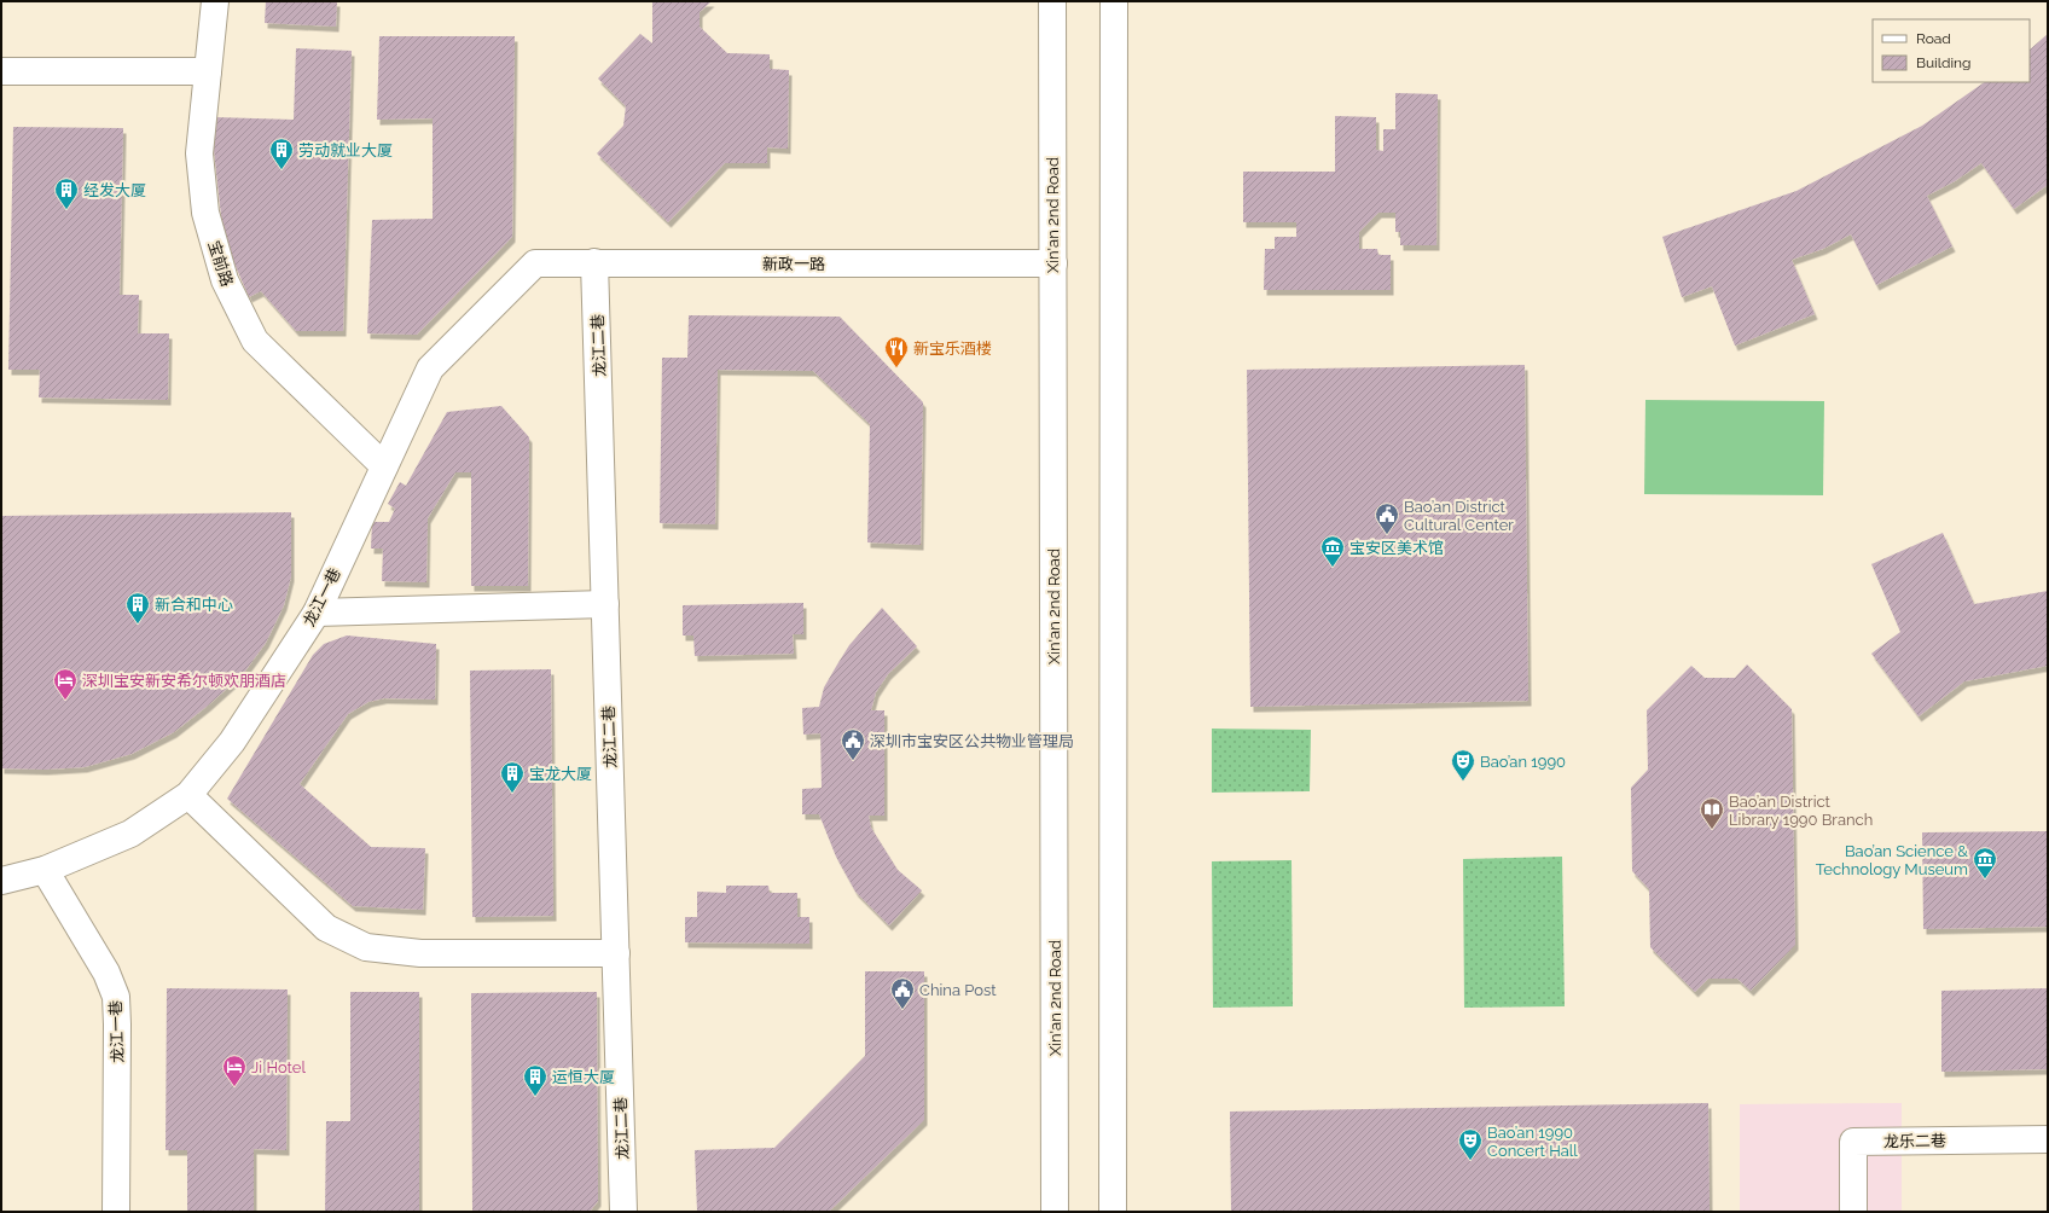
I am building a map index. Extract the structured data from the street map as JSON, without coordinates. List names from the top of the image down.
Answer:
{
  "streets": {
    "street": [
      "Xin'an 2nd Road",
      "宝前路",
      "新政一路",
      "龙江二巷",
      "龙江一巷",
      "龙乐二巷"
    ]
  },
  "crossings": [
    ["Xin'an 2nd Road", "新政一路"],
    ["宝前路", "龙江一巷"],
    ["新政一路", "龙江二巷"],
    ["新政一路", "龙江一巷"]
  ],
  "places": {
    "building": [
      "劳动就业大厦",
      "经发大厦",
      "新合和中心",
      "宝龙大厦",
      "运恒大厦"
    ],
    "restaurant": ["新宝乐酒楼"],
    "public building": ["Bao’an District Cultural Center", "深圳市宝安区公共物业管理局", "China Post"],
    "museum": ["宝安区美术馆", "Bao’an Science & Technology Museum"],
    "hotel": ["深圳宝安新安希尔顿欢朋酒店", "Ji Hotel"],
    "theatre": ["Bao’an 1990", "Bao’an 1990 Concert Hall"],
    "library": ["Bao’an District Library 1990 Branch"]
  },
  "legend": ["Road", "Building"]
}
